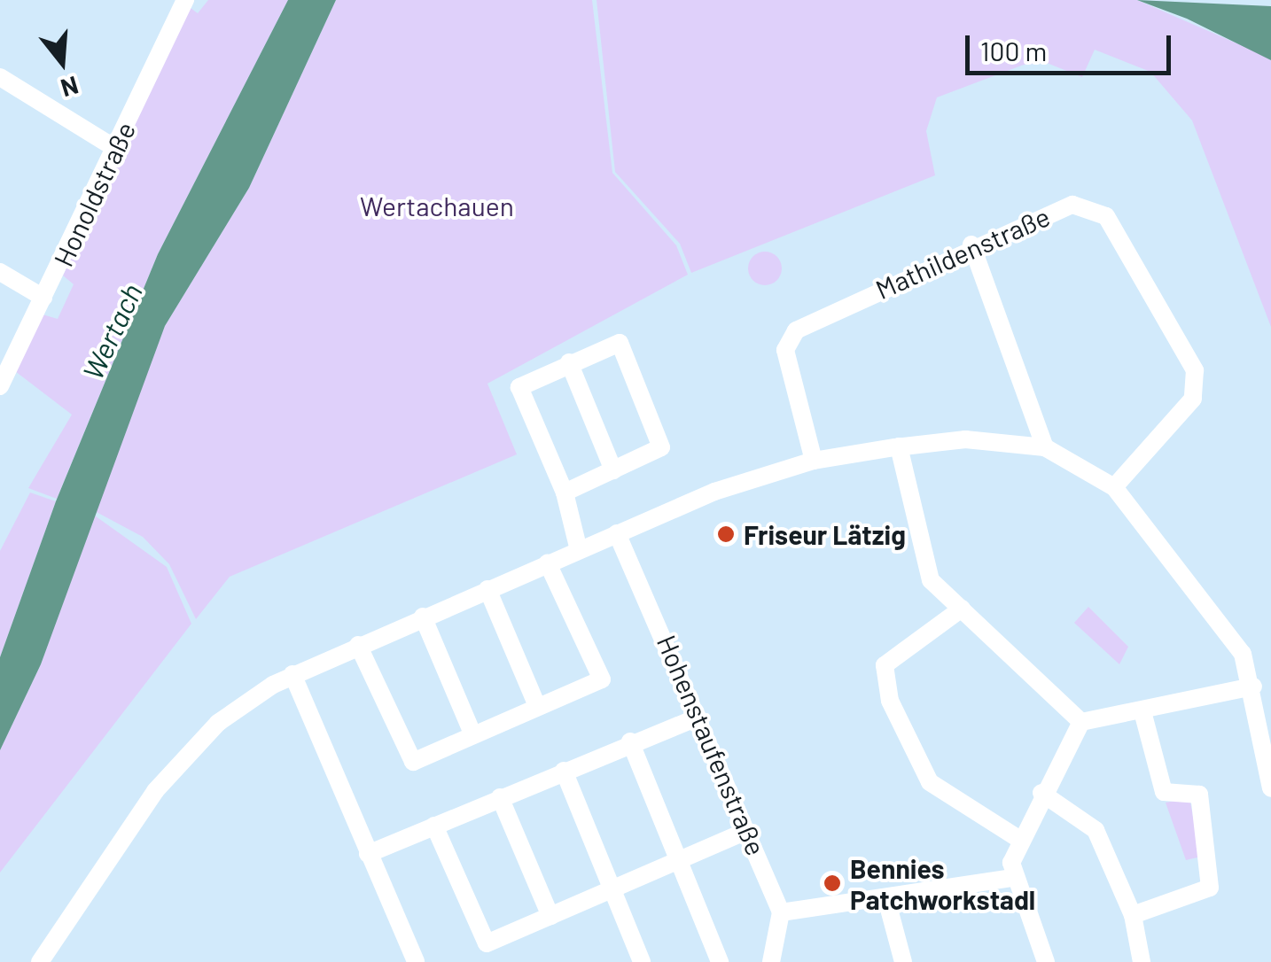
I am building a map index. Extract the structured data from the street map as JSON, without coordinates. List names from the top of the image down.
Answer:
{
  "streets": {
    "street": ["Honoldstraße", "Mathildenstraße", "Hohenstaufenstraße"]
  },
  "water": ["Wertach"],
  "parks": ["Wertachauen"],
  "places": ["Friseur Lätzig", "Bennies Patchworkstadl"],
  "scale_bar": "100 m",
  "north": "bottom"
}
